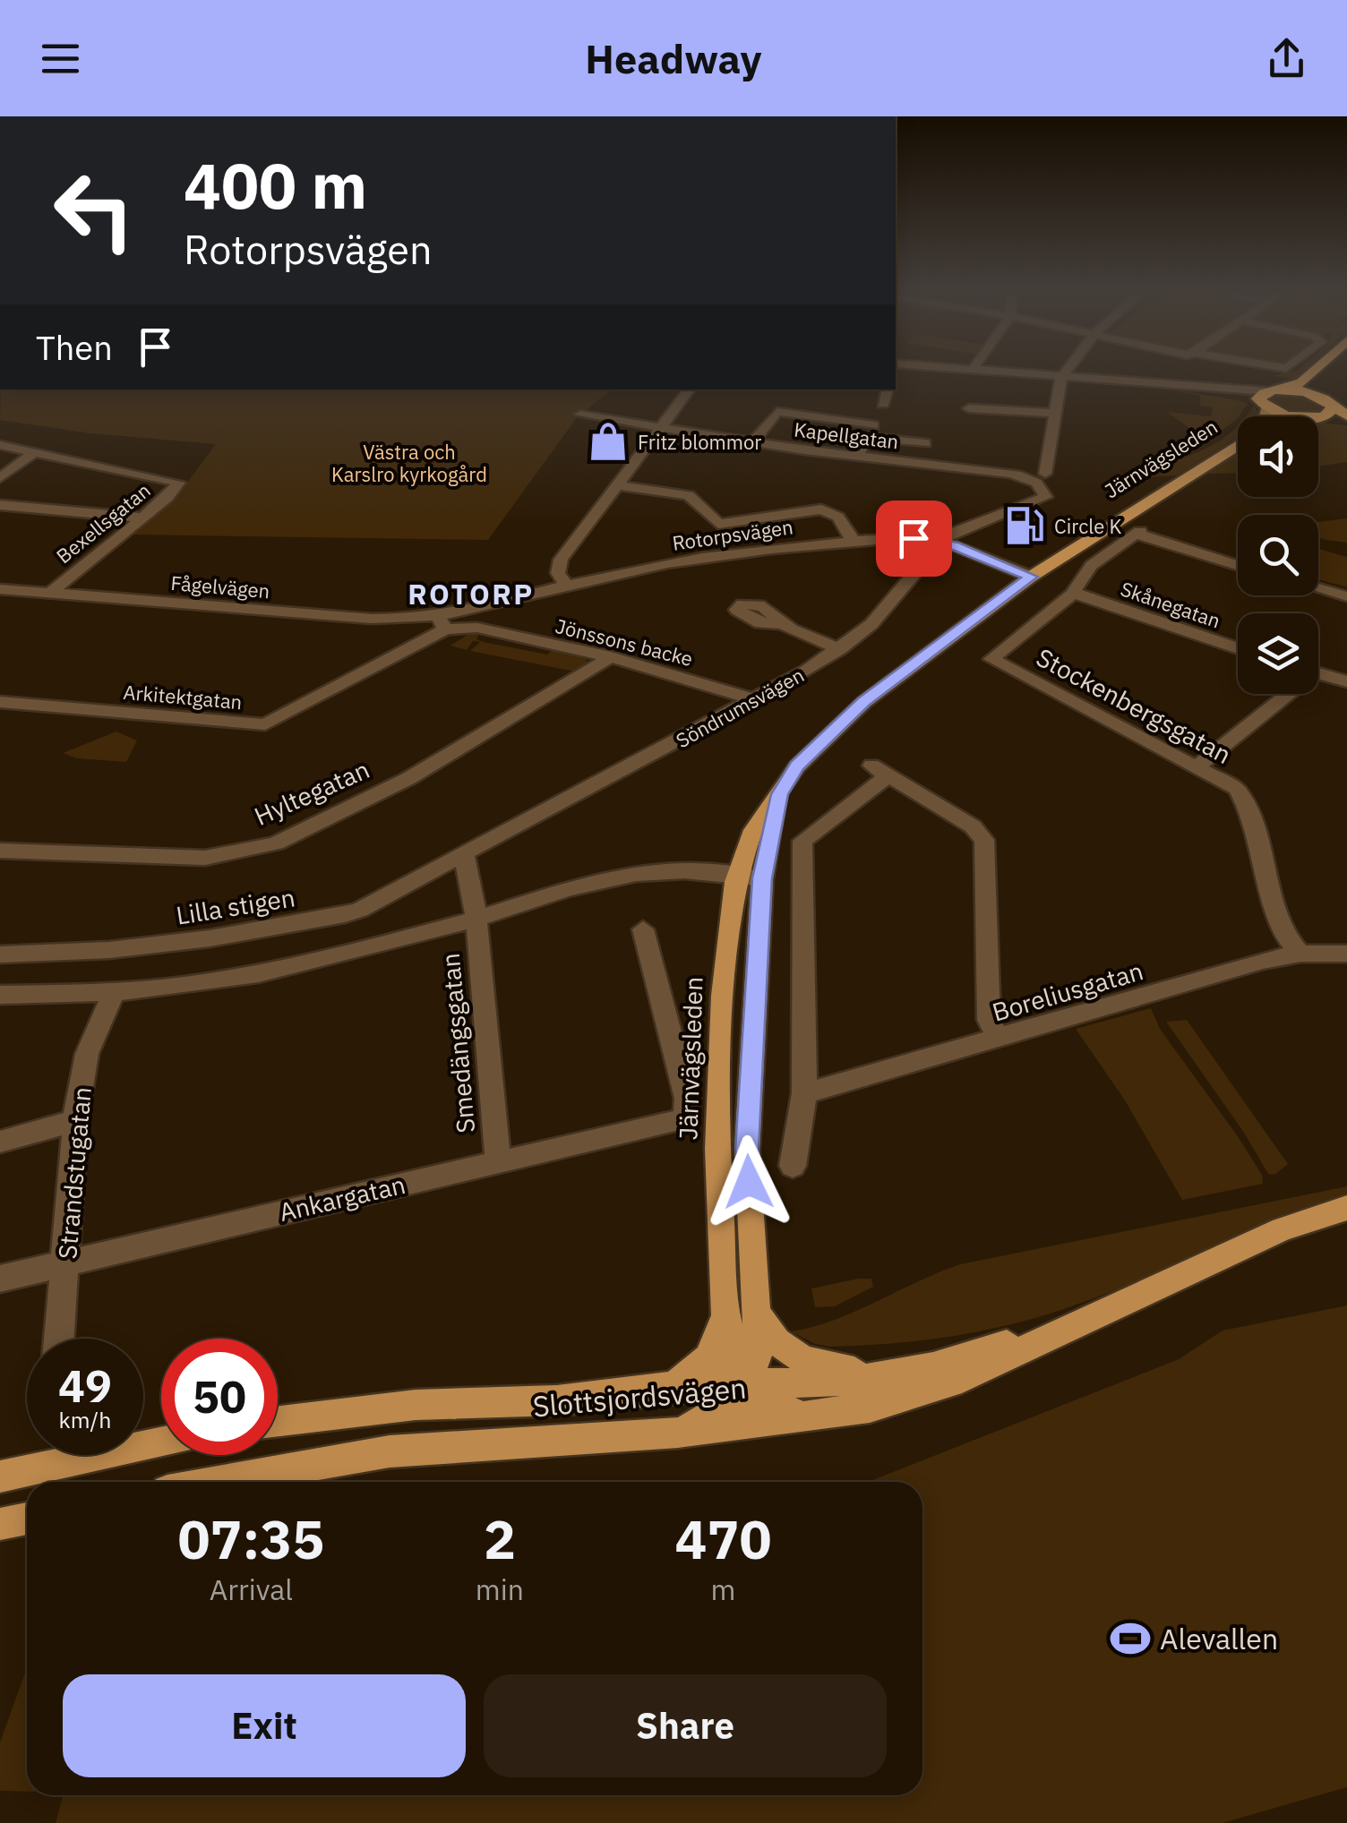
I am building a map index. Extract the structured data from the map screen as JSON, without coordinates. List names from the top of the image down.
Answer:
{
  "streets": {
    "main road": ["Järnvägsleden", "Slottsjordsvägen"],
    "street": [
      "Kapellgatan",
      "Bexellsgatan",
      "Rotorpsvägen",
      "Fågelvägen",
      "Skånegatan",
      "Jönssons backe",
      "Arkitektgatan",
      "Stockenbergsgatan",
      "Söndrumsvägen",
      "Hyltegatan",
      "Lilla stigen",
      "Boreliusgatan",
      "Smedängsgatan",
      "Strandstugatan",
      "Ankargatan"
    ]
  },
  "crossings": [
    ["Kapellgatan", "Söndrumsvägen"],
    ["Järnvägsleden", "Rotorpsvägen"],
    ["Järnvägsleden", "Slottsjordsvägen"],
    ["Bexellsgatan", "Fågelvägen"],
    ["Rotorpsvägen", "Fågelvägen"],
    ["Rotorpsvägen", "Jönssons backe"],
    ["Rotorpsvägen", "Arkitektgatan"],
    ["Rotorpsvägen", "Söndrumsvägen"],
    ["Fågelvägen", "Jönssons backe"],
    ["Fågelvägen", "Arkitektgatan"],
    ["Skånegatan", "Stockenbergsgatan"],
    ["Jönssons backe", "Arkitektgatan"],
    ["Jönssons backe", "Söndrumsvägen"],
    ["Jönssons backe", "Hyltegatan"],
    ["Stockenbergsgatan", "Boreliusgatan"],
    ["Söndrumsvägen", "Lilla stigen"],
    ["Smedängsgatan", "Ankargatan"],
    ["Strandstugatan", "Ankargatan"]
  ],
  "districts": ["ROTORP"],
  "parks": ["Västra och Karslro kyrkogård"],
  "places": {
    "shop": ["Fritz blommor"],
    "fuel station": ["Circle K"],
    "sports": ["Alevallen"]
  },
  "page": {
    "header": "Headway",
    "turn": ["400 m", "Rotorpsvägen"],
    "then": "Then",
    "speed": "49 km/h",
    "limit": "50",
    "eta": [
      "07:35",
      "Arrival",
      "2",
      "min",
      "470",
      "m"
    ],
    "buttons": ["Exit", "Share"]
  }
}
